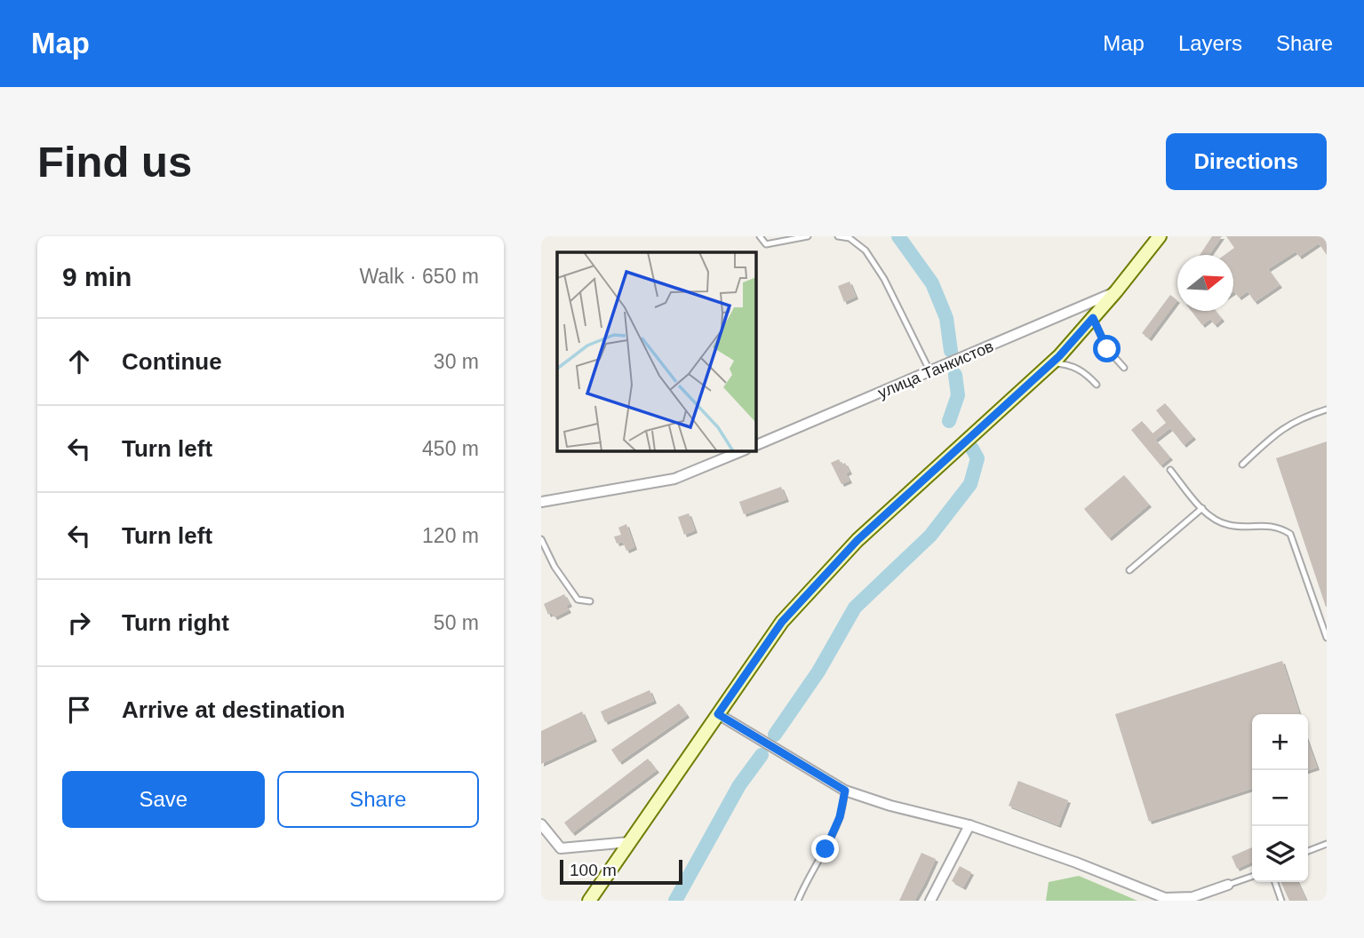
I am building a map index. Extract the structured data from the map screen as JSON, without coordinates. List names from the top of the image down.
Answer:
{
  "streets": {
    "street": ["улица Танкистов"]
  },
  "scale_bar": "100 m",
  "north": "right",
  "page": {
    "header": "Map",
    "nav": ["Map", "Layers", "Share"],
    "buttons": [
      "Directions",
      ["Save", "Share"]
    ],
    "title": "Find us",
    "heading": ["9 min", "Walk · 650 m"],
    "list": [
      ["Continue", "30 m"],
      ["Turn left", "450 m"],
      ["Turn left", "120 m"],
      ["Turn right", "50 m"],
      "Arrive at destination"
    ],
    "map_buttons": ["+", "−"],
    "scale": "100 m"
  }
}
